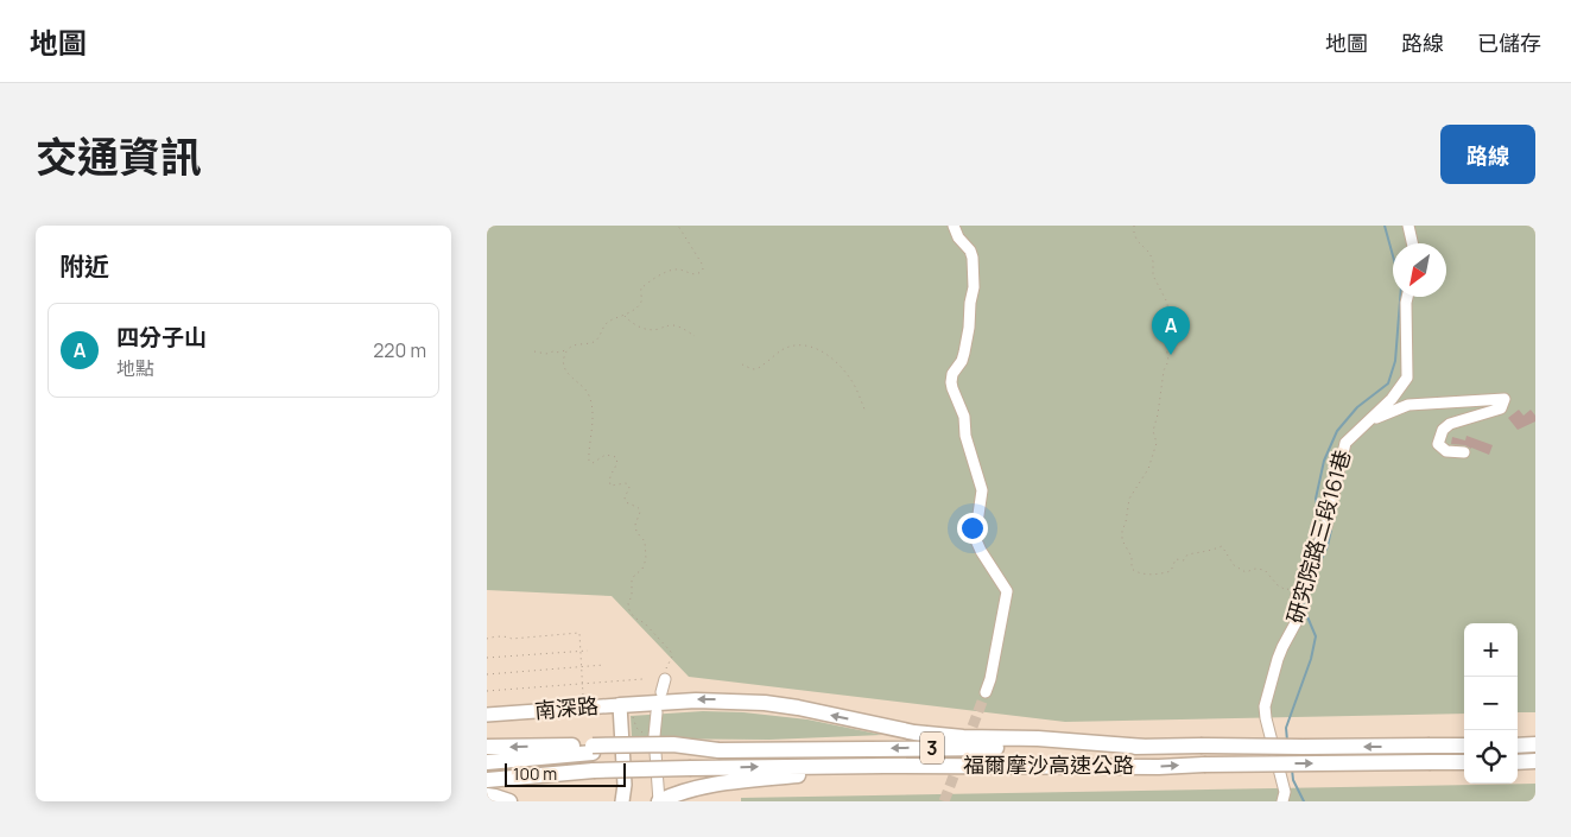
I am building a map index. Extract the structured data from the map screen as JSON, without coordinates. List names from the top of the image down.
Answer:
{
  "streets": {
    "highway": ["3", "福爾摩沙高速公路"],
    "main road": ["南深路"],
    "lane": ["研究院路三段161巷"]
  },
  "scale_bar": "100 m",
  "north": "bottom left",
  "page": {
    "header": "地圖",
    "nav": ["地圖", "路線", "已儲存"],
    "title": "交通資訊",
    "buttons": "路線",
    "heading": "附近",
    "list": [
      {
        "mark": "A",
        "name": "四分子山",
        "note": "地點",
        "value": "220 m"
      }
    ],
    "pins": "A",
    "map_buttons": ["+", "−"],
    "scale": "100 m"
  }
}
